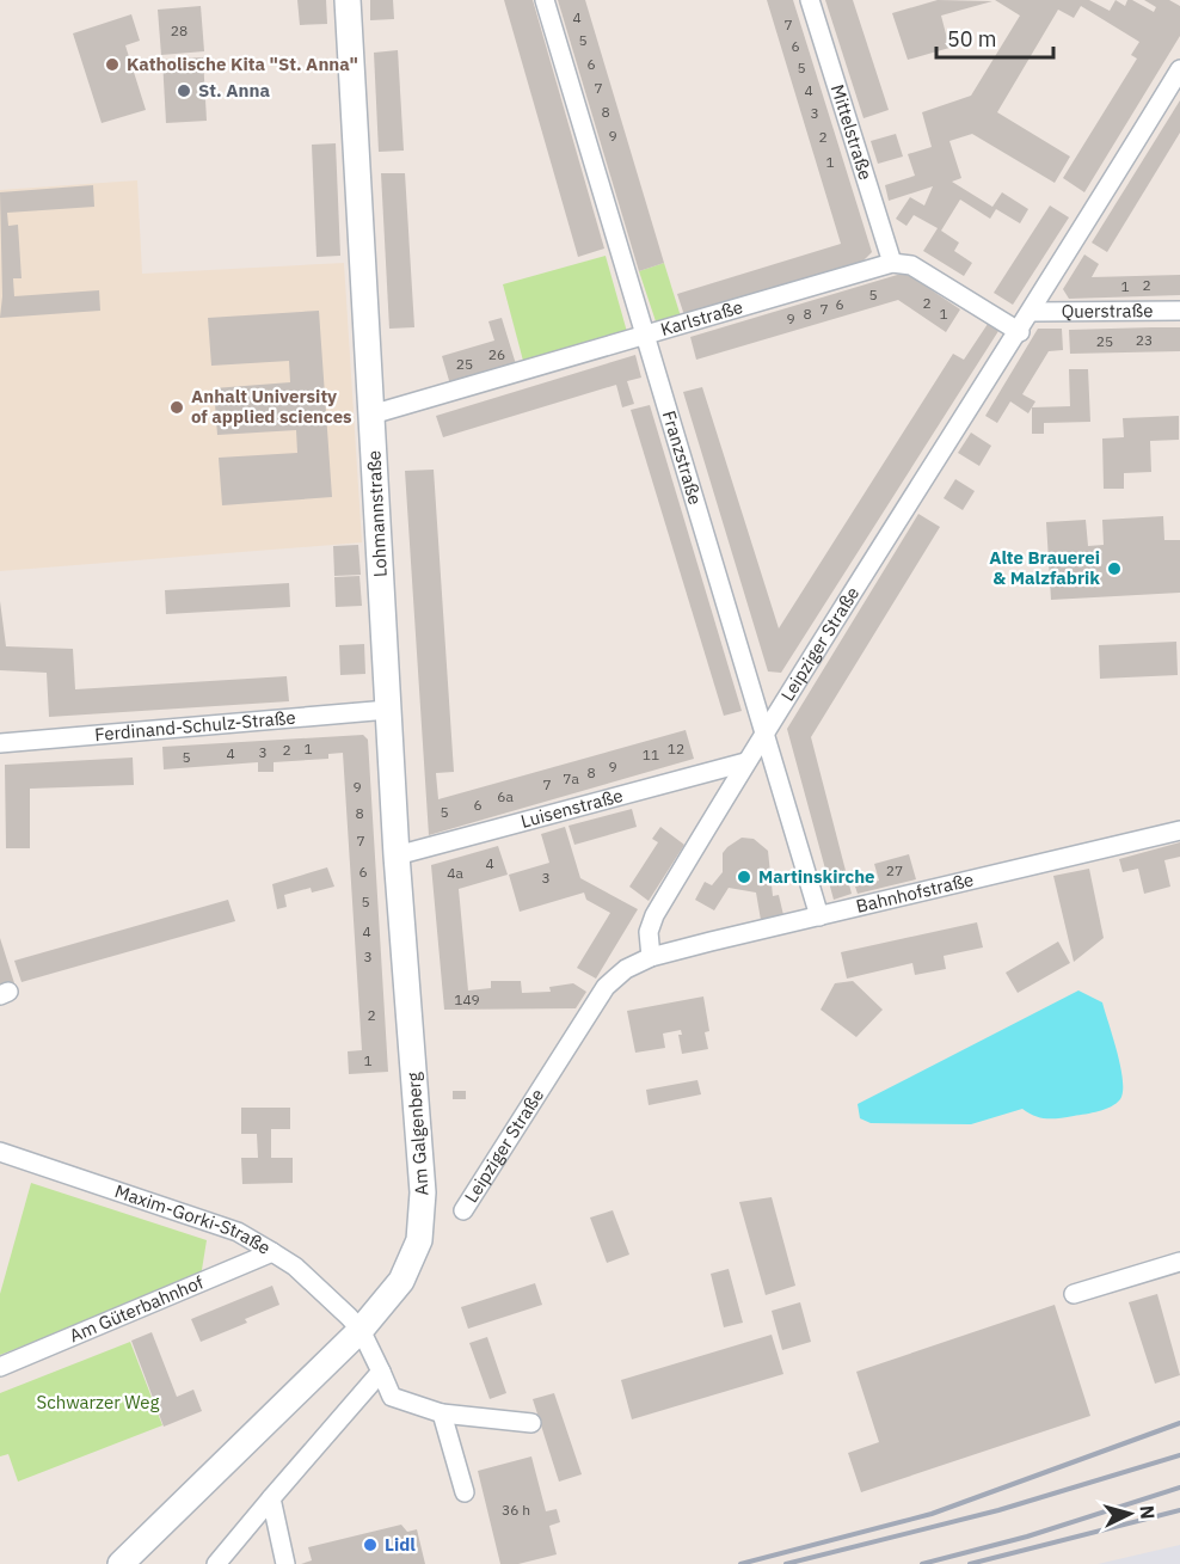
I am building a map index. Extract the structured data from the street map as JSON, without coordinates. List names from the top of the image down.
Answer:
{
  "streets": {
    "main road": ["Lohmannstraße", "Am Galgenberg"],
    "street": [
      "Mittelstraße",
      "Querstraße",
      "Karlstraße",
      "Franzstraße",
      "Leipziger Straße",
      "Ferdinand-Schulz-Straße",
      "Luisenstraße",
      "Bahnhofstraße",
      "Maxim-Gorki-Straße",
      "Am Güterbahnhof"
    ]
  },
  "crossings": [
    ["Mittelstraße", "Karlstraße"],
    ["Querstraße", "Leipziger Straße"],
    ["Karlstraße", "Franzstraße"],
    ["Karlstraße", "Lohmannstraße"],
    ["Franzstraße", "Leipziger Straße"],
    ["Franzstraße", "Bahnhofstraße"],
    ["Lohmannstraße", "Ferdinand-Schulz-Straße"],
    ["Lohmannstraße", "Luisenstraße"],
    ["Lohmannstraße", "Am Galgenberg"],
    ["Leipziger Straße", "Luisenstraße"],
    ["Leipziger Straße", "Bahnhofstraße"],
    ["Am Galgenberg", "Maxim-Gorki-Straße"],
    ["Maxim-Gorki-Straße", "Am Güterbahnhof"]
  ],
  "parks": ["Schwarzer Weg"],
  "places": [
    "Katholische Kita \"St. Anna\"",
    "St. Anna",
    "Anhalt University of applied sciences",
    "Alte Brauerei & Malzfabrik",
    "Martinskirche",
    "Lidl"
  ],
  "house_numbers": [
    "4",
    "7",
    "28",
    "5",
    "6",
    "6",
    "5",
    "7",
    "4",
    "8",
    "3",
    "9",
    "2",
    "1",
    "2",
    "1",
    "5",
    "2",
    "6",
    "7",
    "8",
    "1",
    "9",
    "23",
    "25",
    "26",
    "25",
    "1",
    "12",
    "2",
    "3",
    "4",
    "11",
    "5",
    "9",
    "8",
    "7a",
    "7",
    "9",
    "6a",
    "6",
    "5",
    "8",
    "7",
    "4",
    "27",
    "6",
    "4a",
    "3",
    "5",
    "4",
    "3",
    "149",
    "2",
    "1",
    "36 h"
  ],
  "scale_bar": "50 m",
  "north": "right"
}
